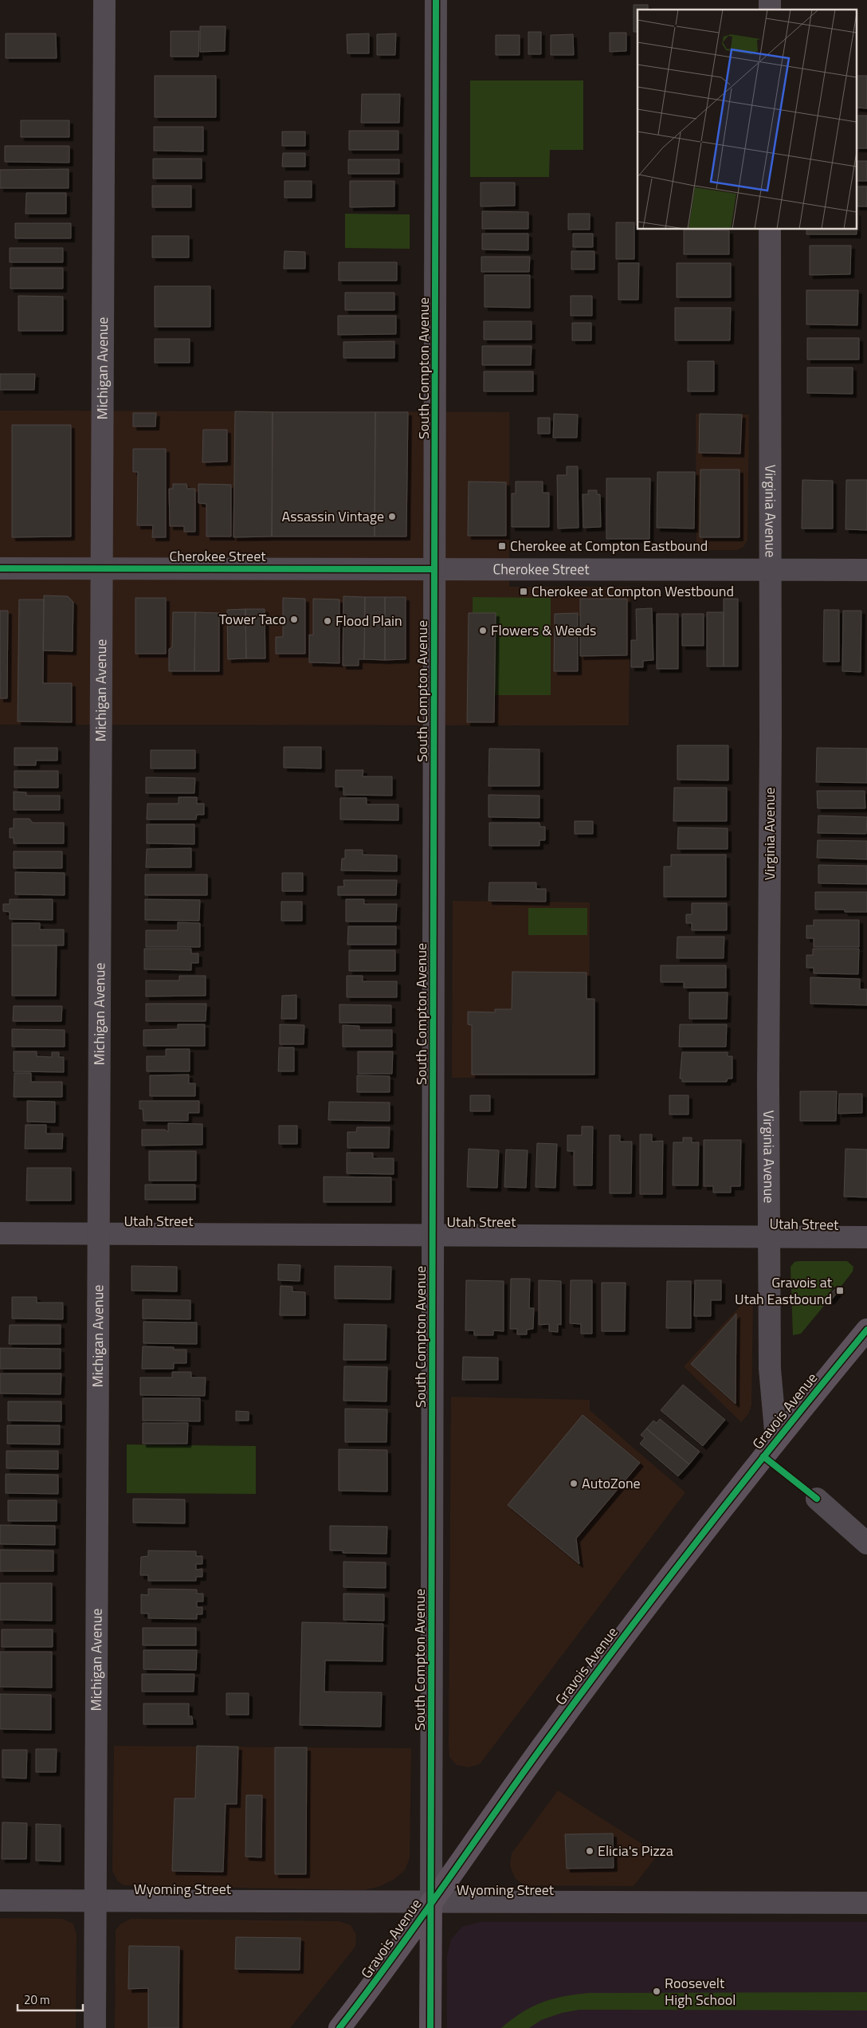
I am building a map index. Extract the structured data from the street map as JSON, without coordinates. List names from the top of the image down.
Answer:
{
  "streets": {
    "main road": ["South Compton Avenue", "Gravois Avenue"],
    "street": [
      "Michigan Avenue",
      "Virginia Avenue",
      "Cherokee Street",
      "Utah Street",
      "Wyoming Street"
    ]
  },
  "crossings": [
    ["Michigan Avenue", "Cherokee Street"],
    ["Michigan Avenue", "Utah Street"],
    ["Michigan Avenue", "Wyoming Street"],
    ["South Compton Avenue", "Cherokee Street"],
    ["South Compton Avenue", "Utah Street"],
    ["South Compton Avenue", "Gravois Avenue"],
    ["South Compton Avenue", "Wyoming Street"],
    ["Virginia Avenue", "Cherokee Street"],
    ["Virginia Avenue", "Utah Street"],
    ["Virginia Avenue", "Gravois Avenue"],
    ["Gravois Avenue", "Wyoming Street"]
  ],
  "places": {
    "other": [
      "Assassin Vintage",
      "Tower Taco",
      "Flood Plain",
      "Flowers & Weeds",
      "AutoZone",
      "Elicia's Pizza",
      "Roosevelt High School"
    ],
    "transit": ["Cherokee at Compton Eastbound", "Cherokee at Compton Westbound", "Gravois at Utah Eastbound"]
  },
  "scale_bar": "20 m"
}
